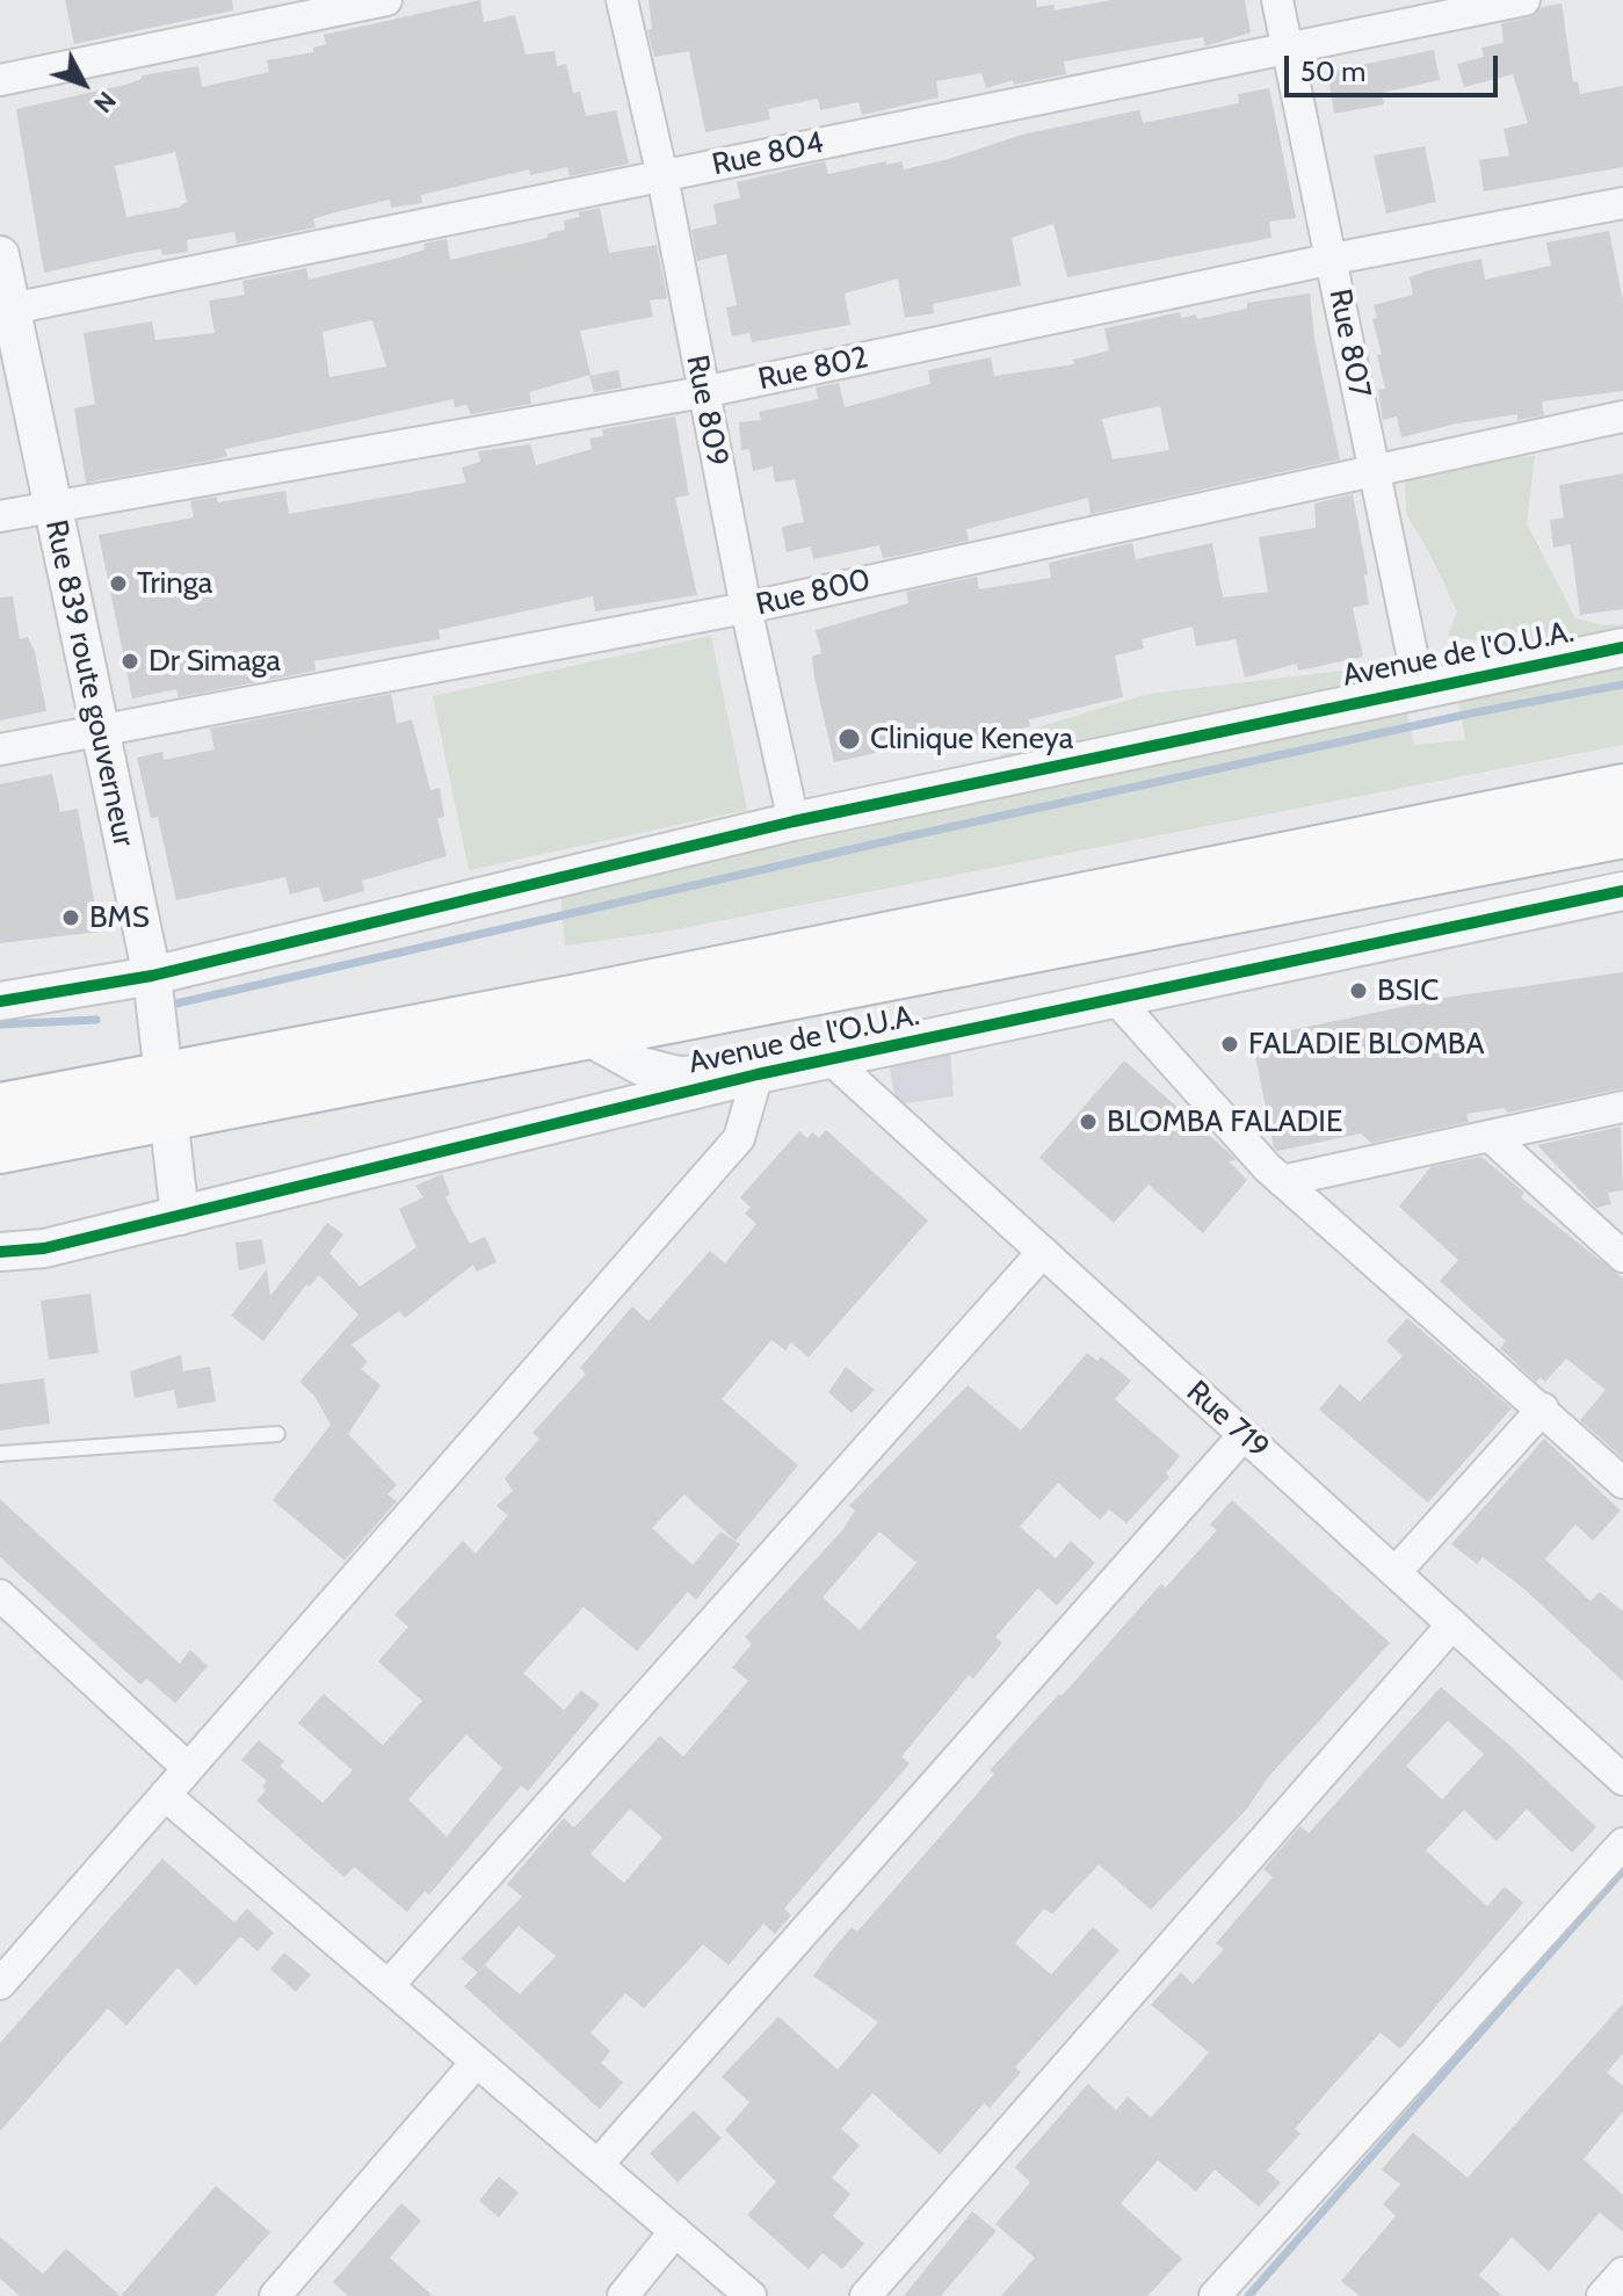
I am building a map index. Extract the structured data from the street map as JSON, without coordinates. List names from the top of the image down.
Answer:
{
  "streets": {
    "highway": ["Avenue de l'O.U.A."],
    "street": [
      "Rue 804",
      "Rue 807",
      "Rue 802",
      "Rue 809",
      "Rue 800",
      "Rue 839 route gouverneur",
      "Rue 719"
    ]
  },
  "crossings": [
    ["Rue 804", "Rue 807"],
    ["Rue 804", "Rue 809"],
    ["Rue 804", "Rue 839 route gouverneur"],
    ["Rue 807", "Rue 802"],
    ["Rue 807", "Rue 800"],
    ["Rue 807", "Avenue de l'O.U.A."],
    ["Rue 802", "Rue 809"],
    ["Rue 802", "Rue 839 route gouverneur"],
    ["Rue 809", "Rue 800"],
    ["Rue 809", "Avenue de l'O.U.A."],
    ["Rue 800", "Rue 839 route gouverneur"],
    ["Avenue de l'O.U.A.", "Rue 839 route gouverneur"],
    ["Avenue de l'O.U.A.", "Rue 719"]
  ],
  "places": [
    "Tringa",
    "Dr Simaga",
    "Clinique Keneya",
    "BMS",
    "BSIC",
    "FALADIE BLOMBA",
    "BLOMBA FALADIE"
  ],
  "scale_bar": "50 m",
  "north": "bottom right"
}
